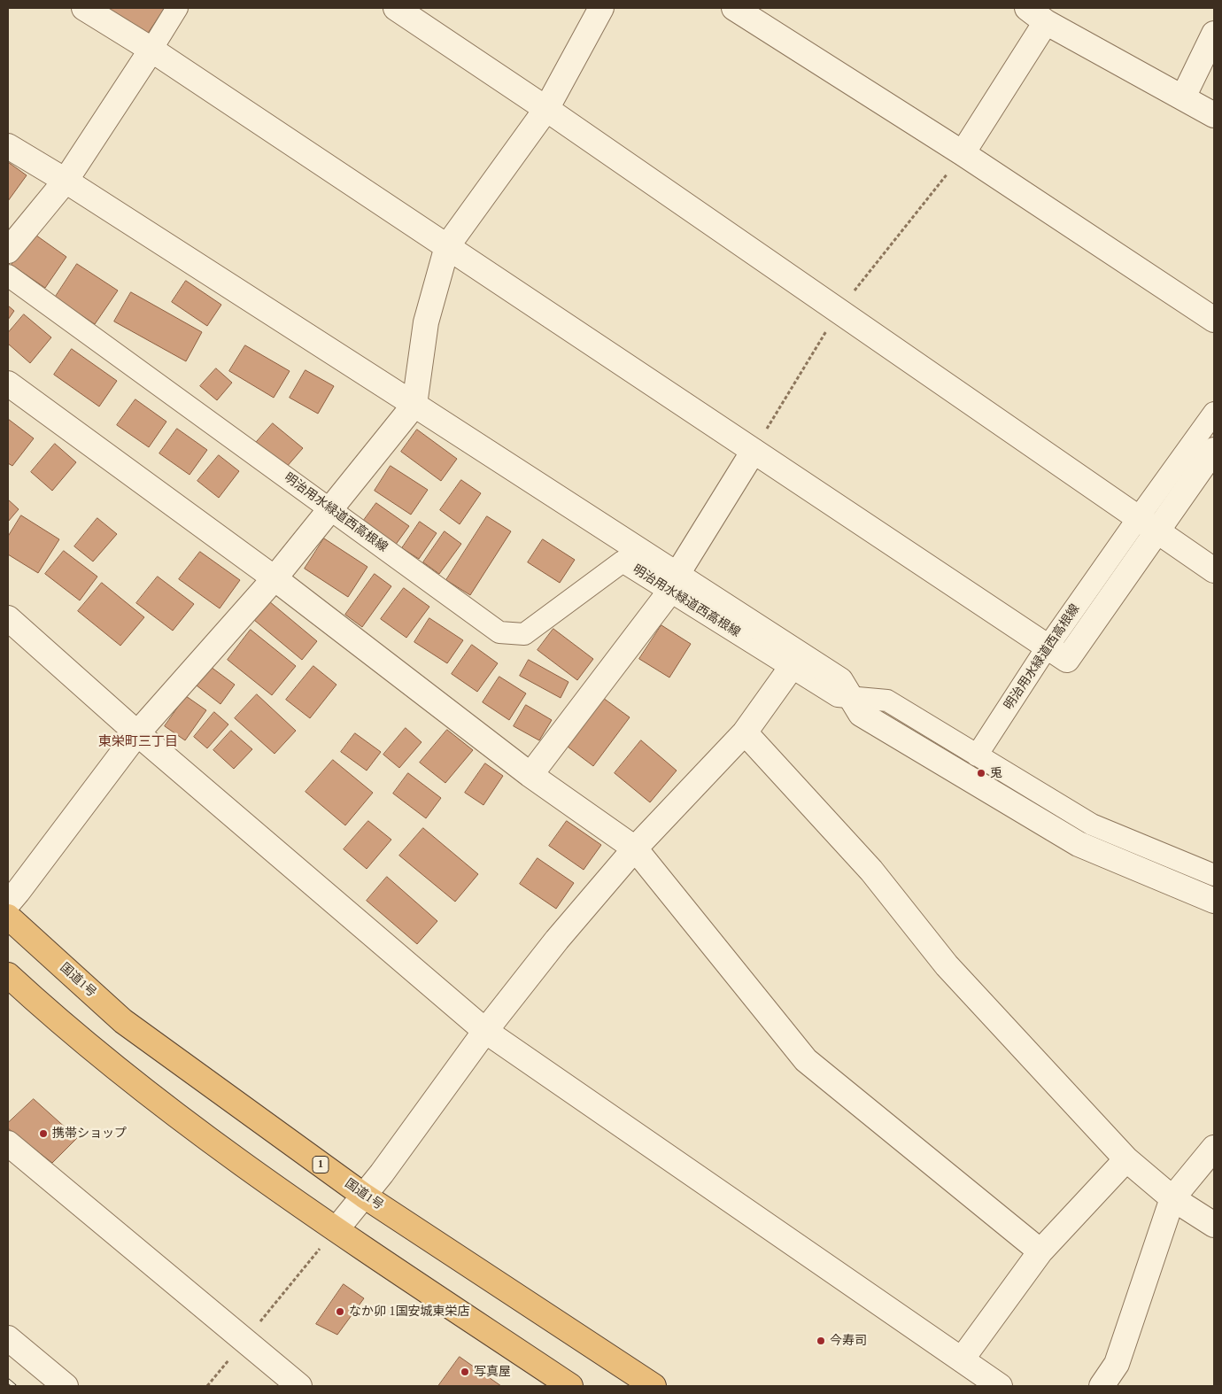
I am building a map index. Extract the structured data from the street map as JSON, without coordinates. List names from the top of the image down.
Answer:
{
  "streets": {
    "highway": ["国道1号", "1"],
    "street": ["明治用水緑道西高根線"]
  },
  "districts": ["東栄町三丁目"],
  "places": [
    "兎",
    "携帯ショップ",
    "なか卯 1国安城東栄店",
    "今寿司",
    "写真屋"
  ]
}
